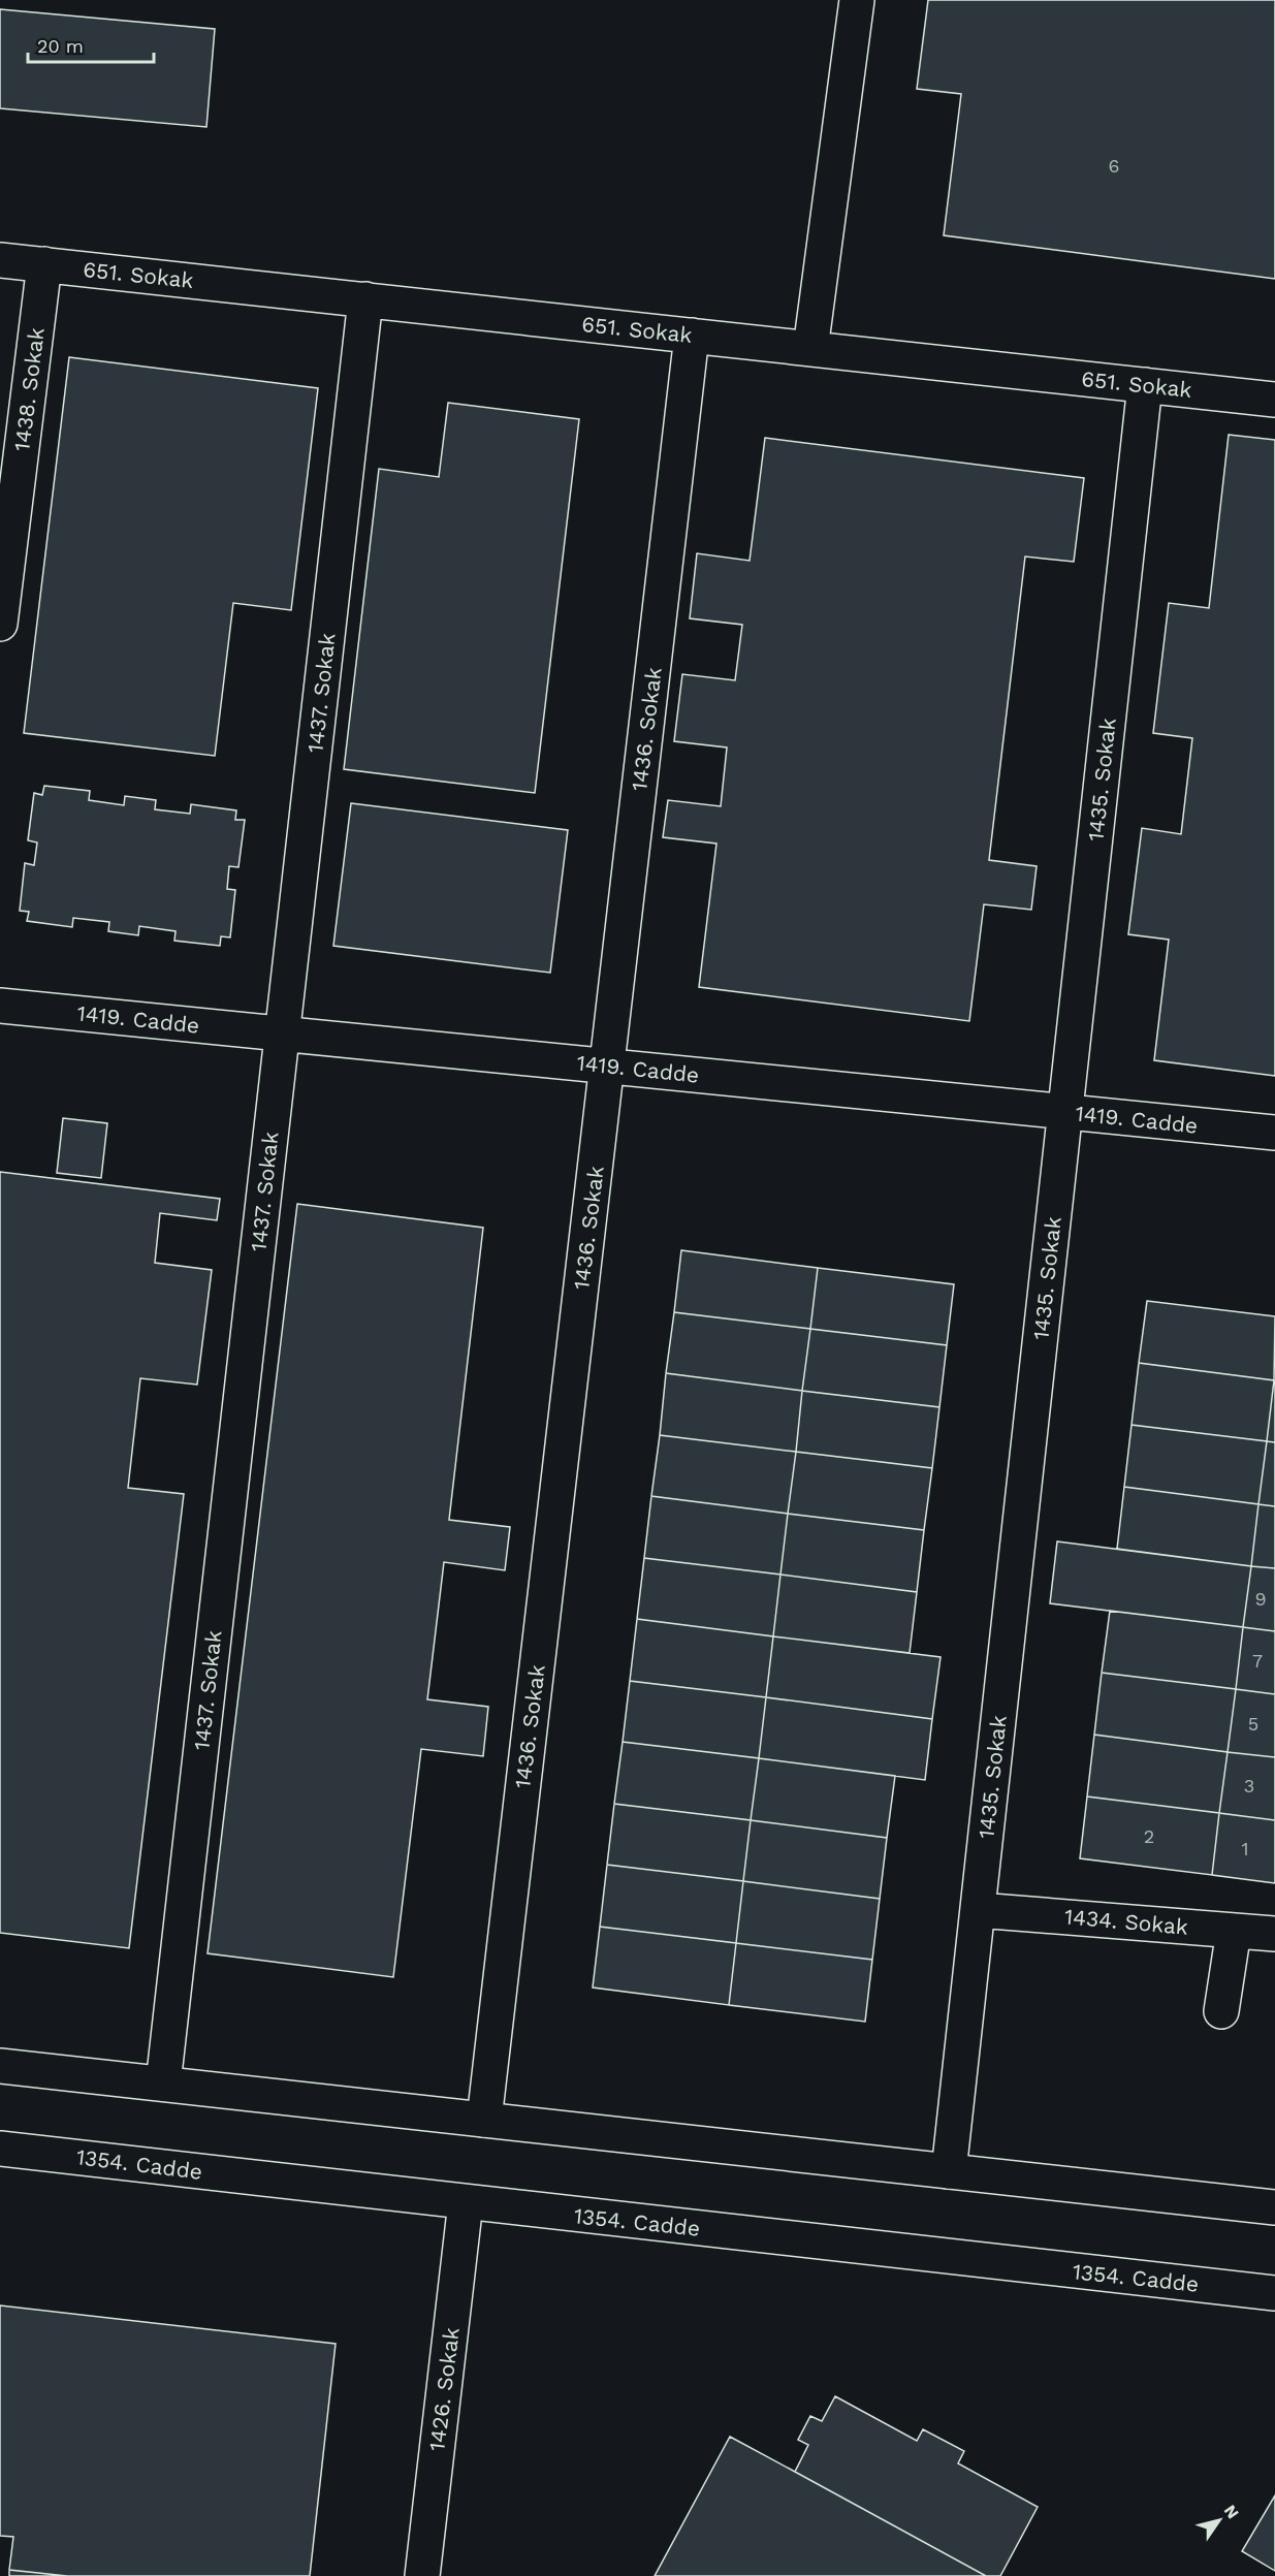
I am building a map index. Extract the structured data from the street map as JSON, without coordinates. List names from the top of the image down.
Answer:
{
  "streets": {
    "street": [
      "651. Sokak",
      "1438. Sokak",
      "1437. Sokak",
      "1436. Sokak",
      "1435. Sokak",
      "1419. Cadde",
      "1434. Sokak",
      "1354. Cadde",
      "1426. Sokak"
    ]
  },
  "crossings": [
    ["651. Sokak", "1438. Sokak"],
    ["651. Sokak", "1437. Sokak"],
    ["651. Sokak", "1436. Sokak"],
    ["651. Sokak", "1435. Sokak"],
    ["1437. Sokak", "1419. Cadde"],
    ["1436. Sokak", "1419. Cadde"],
    ["1435. Sokak", "1419. Cadde"],
    ["1435. Sokak", "1434. Sokak"],
    ["1354. Cadde", "1426. Sokak"]
  ],
  "house_numbers": [
    "6",
    "9",
    "7",
    "5",
    "3",
    "2",
    "1"
  ],
  "scale_bar": "20 m",
  "north": "top right"
}
